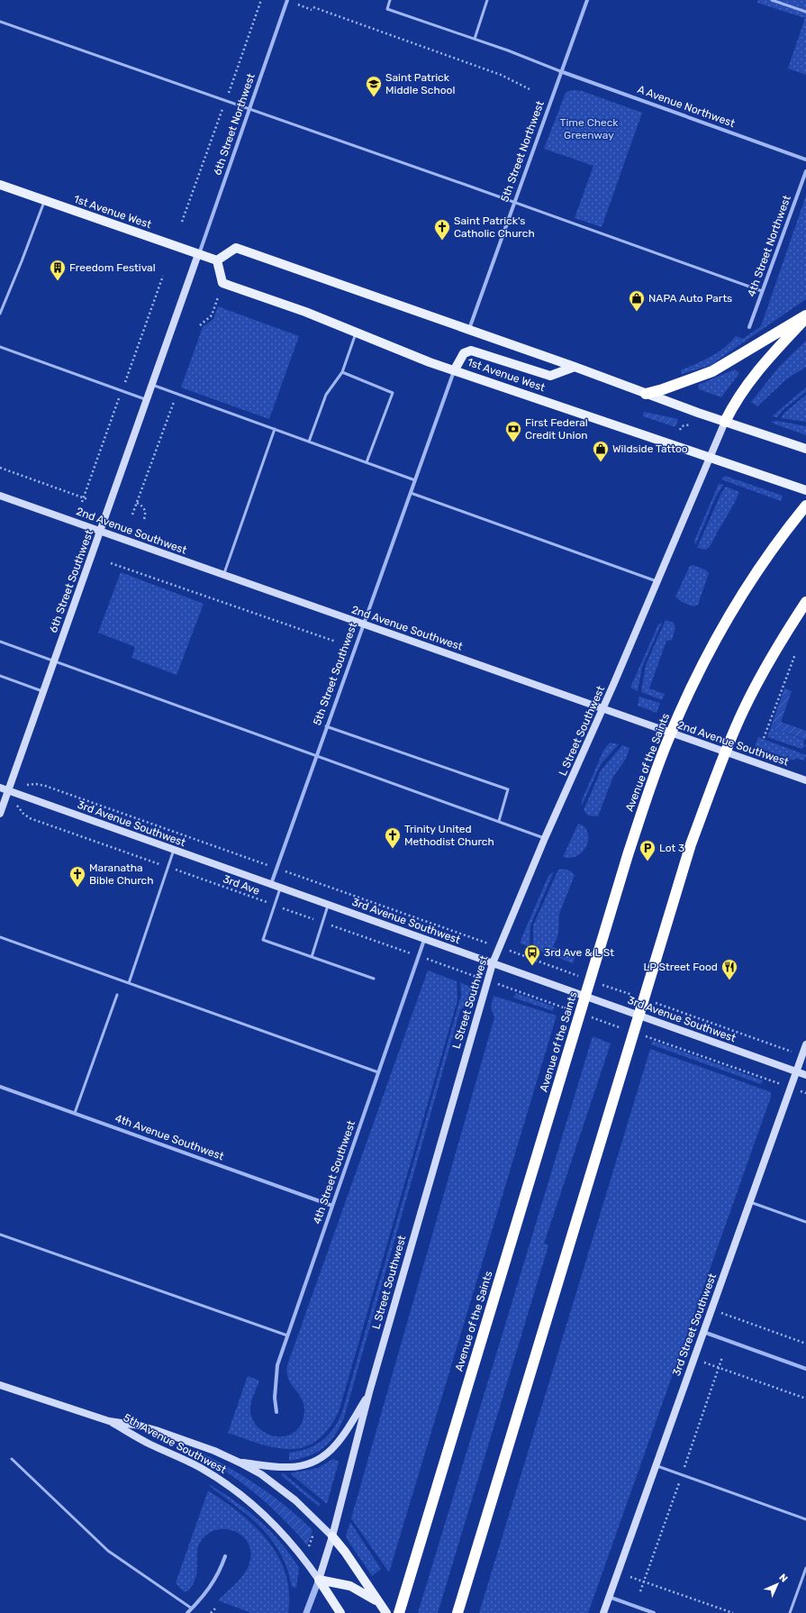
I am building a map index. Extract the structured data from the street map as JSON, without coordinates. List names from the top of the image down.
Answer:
{
  "streets": {
    "highway": ["Avenue of the Saints"],
    "main road": [
      "1st Avenue West",
      "2nd Avenue Southwest",
      "6th Street Southwest",
      "L Street Southwest",
      "3rd Avenue Southwest",
      "3rd Street Southwest",
      "5th Avenue Southwest"
    ],
    "street": [
      "A Avenue Northwest",
      "6th Street Northwest",
      "5th Street Northwest",
      "4th Street Northwest",
      "5th Street Southwest",
      "4th Avenue Southwest",
      "4th Street Southwest"
    ],
    "path": ["3rd Ave"]
  },
  "crossings": [
    ["A Avenue Northwest", "5th Street Northwest"],
    ["6th Street Northwest", "1st Avenue West"],
    ["6th Street Northwest", "6th Street Southwest"],
    ["1st Avenue West", "6th Street Southwest"],
    ["1st Avenue West", "5th Street Southwest"],
    ["1st Avenue West", "L Street Southwest"],
    ["2nd Avenue Southwest", "6th Street Southwest"],
    ["2nd Avenue Southwest", "5th Street Southwest"],
    ["2nd Avenue Southwest", "L Street Southwest"],
    ["6th Street Southwest", "3rd Avenue Southwest"],
    ["5th Street Southwest", "3rd Avenue Southwest"],
    ["L Street Southwest", "3rd Avenue Southwest"],
    ["L Street Southwest", "5th Avenue Southwest"],
    ["3rd Avenue Southwest", "4th Street Southwest"],
    ["3rd Avenue Southwest", "3rd Street Southwest"],
    ["3rd Ave", "4th Street Southwest"],
    ["4th Avenue Southwest", "4th Street Southwest"]
  ],
  "parks": ["Time Check Greenway"],
  "places": {
    "school or university": ["Saint Patrick Middle School"],
    "church": ["Saint Patrick's Catholic Church", "Trinity United Methodist Church", "Maranatha Bible Church"],
    "building": ["Freedom Festival"],
    "shop": ["NAPA Auto Parts", "Wildside Tattoo"],
    "bank": ["First Federal Credit Union"],
    "parking": ["Lot 3"],
    "bus stop": ["3rd Ave & L St"],
    "restaurant": ["LP Street Food"]
  },
  "north": "top right"
}
